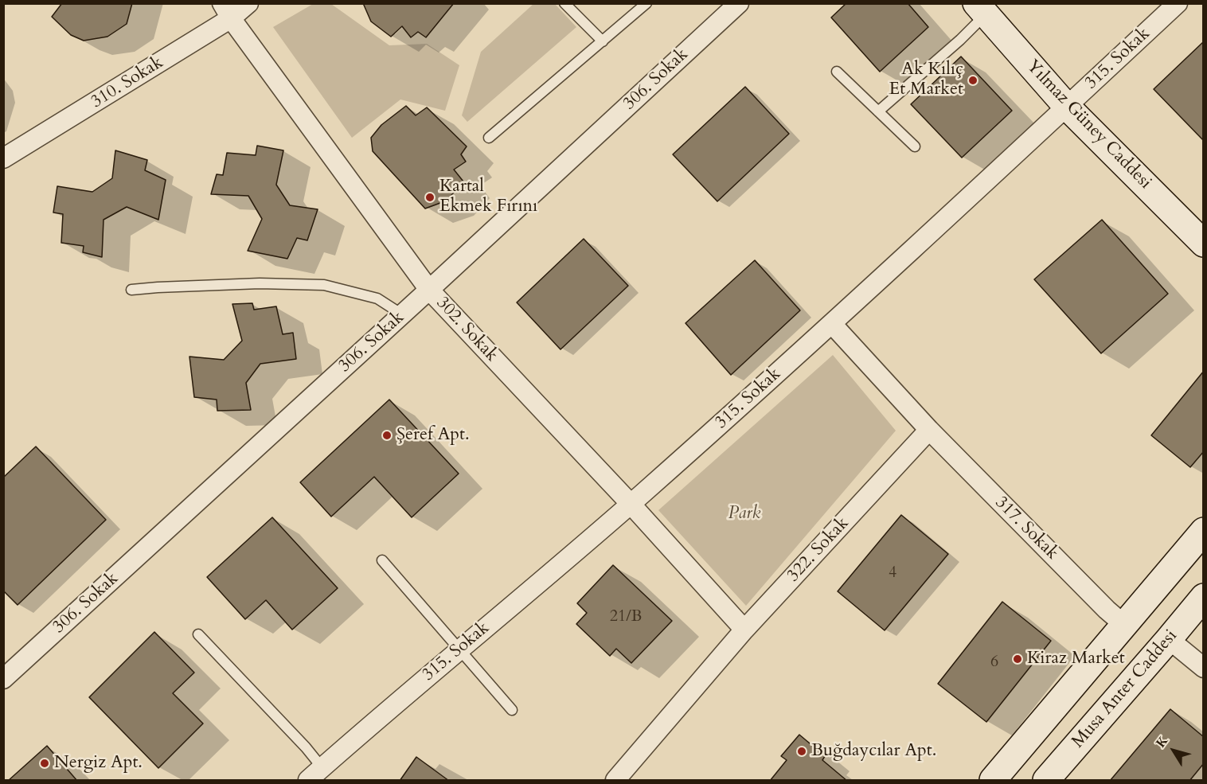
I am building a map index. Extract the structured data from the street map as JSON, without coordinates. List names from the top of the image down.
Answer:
{
  "streets": {
    "main road": ["Yılmaz Güney Caddesi", "Musa Anter Caddesi"],
    "street": [
      "315. Sokak",
      "306. Sokak",
      "310. Sokak",
      "302. Sokak",
      "317. Sokak",
      "322. Sokak"
    ]
  },
  "crossings": [
    ["315. Sokak", "Yılmaz Güney Caddesi"],
    ["315. Sokak", "302. Sokak"],
    ["306. Sokak", "302. Sokak"],
    ["310. Sokak", "302. Sokak"],
    ["302. Sokak", "322. Sokak"],
    ["317. Sokak", "322. Sokak"]
  ],
  "parks": ["Park"],
  "places": [
    "Ak Kılıç Et Market",
    "Kartal Ekmek Fırını",
    "Şeref Apt.",
    "Kiraz Market",
    "Buğdaycılar Apt.",
    "Nergiz Apt."
  ],
  "house_numbers": ["4", "21/B", "6"],
  "north": "top left"
}
